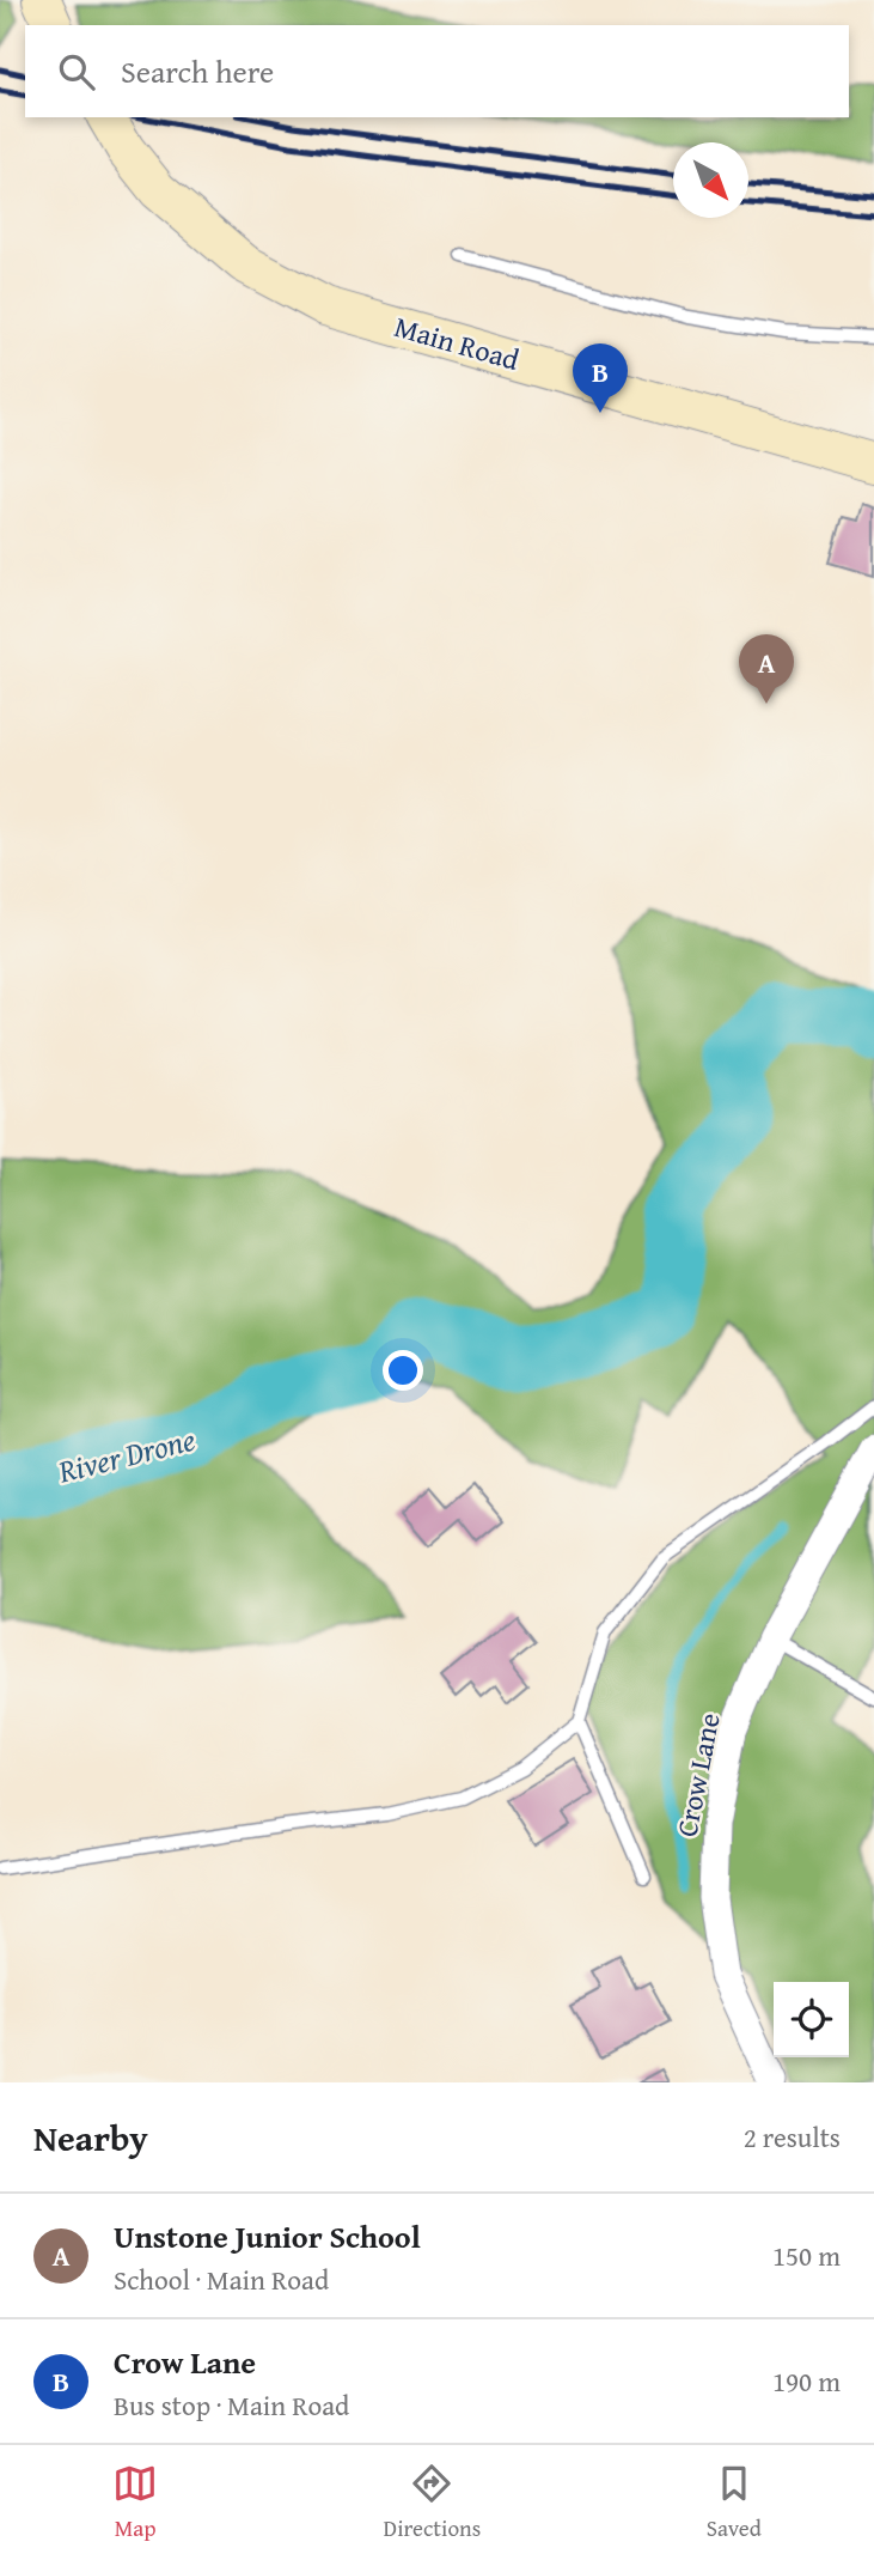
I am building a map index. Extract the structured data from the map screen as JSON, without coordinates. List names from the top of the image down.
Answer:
{
  "streets": {
    "main road": ["Main Road"],
    "street": ["Crow Lane"]
  },
  "water": ["River Drone"],
  "north": "bottom right",
  "page": {
    "search": "Search here",
    "pins": ["B", "A"],
    "heading": ["Nearby", "2 results"],
    "list": [
      {
        "mark": "A",
        "name": "Unstone Junior School",
        "note": "School · Main Road",
        "value": "150 m"
      },
      {
        "mark": "B",
        "name": "Crow Lane",
        "note": "Bus stop · Main Road",
        "value": "190 m"
      }
    ],
    "nav": ["Map", "Directions", "Saved"]
  }
}
